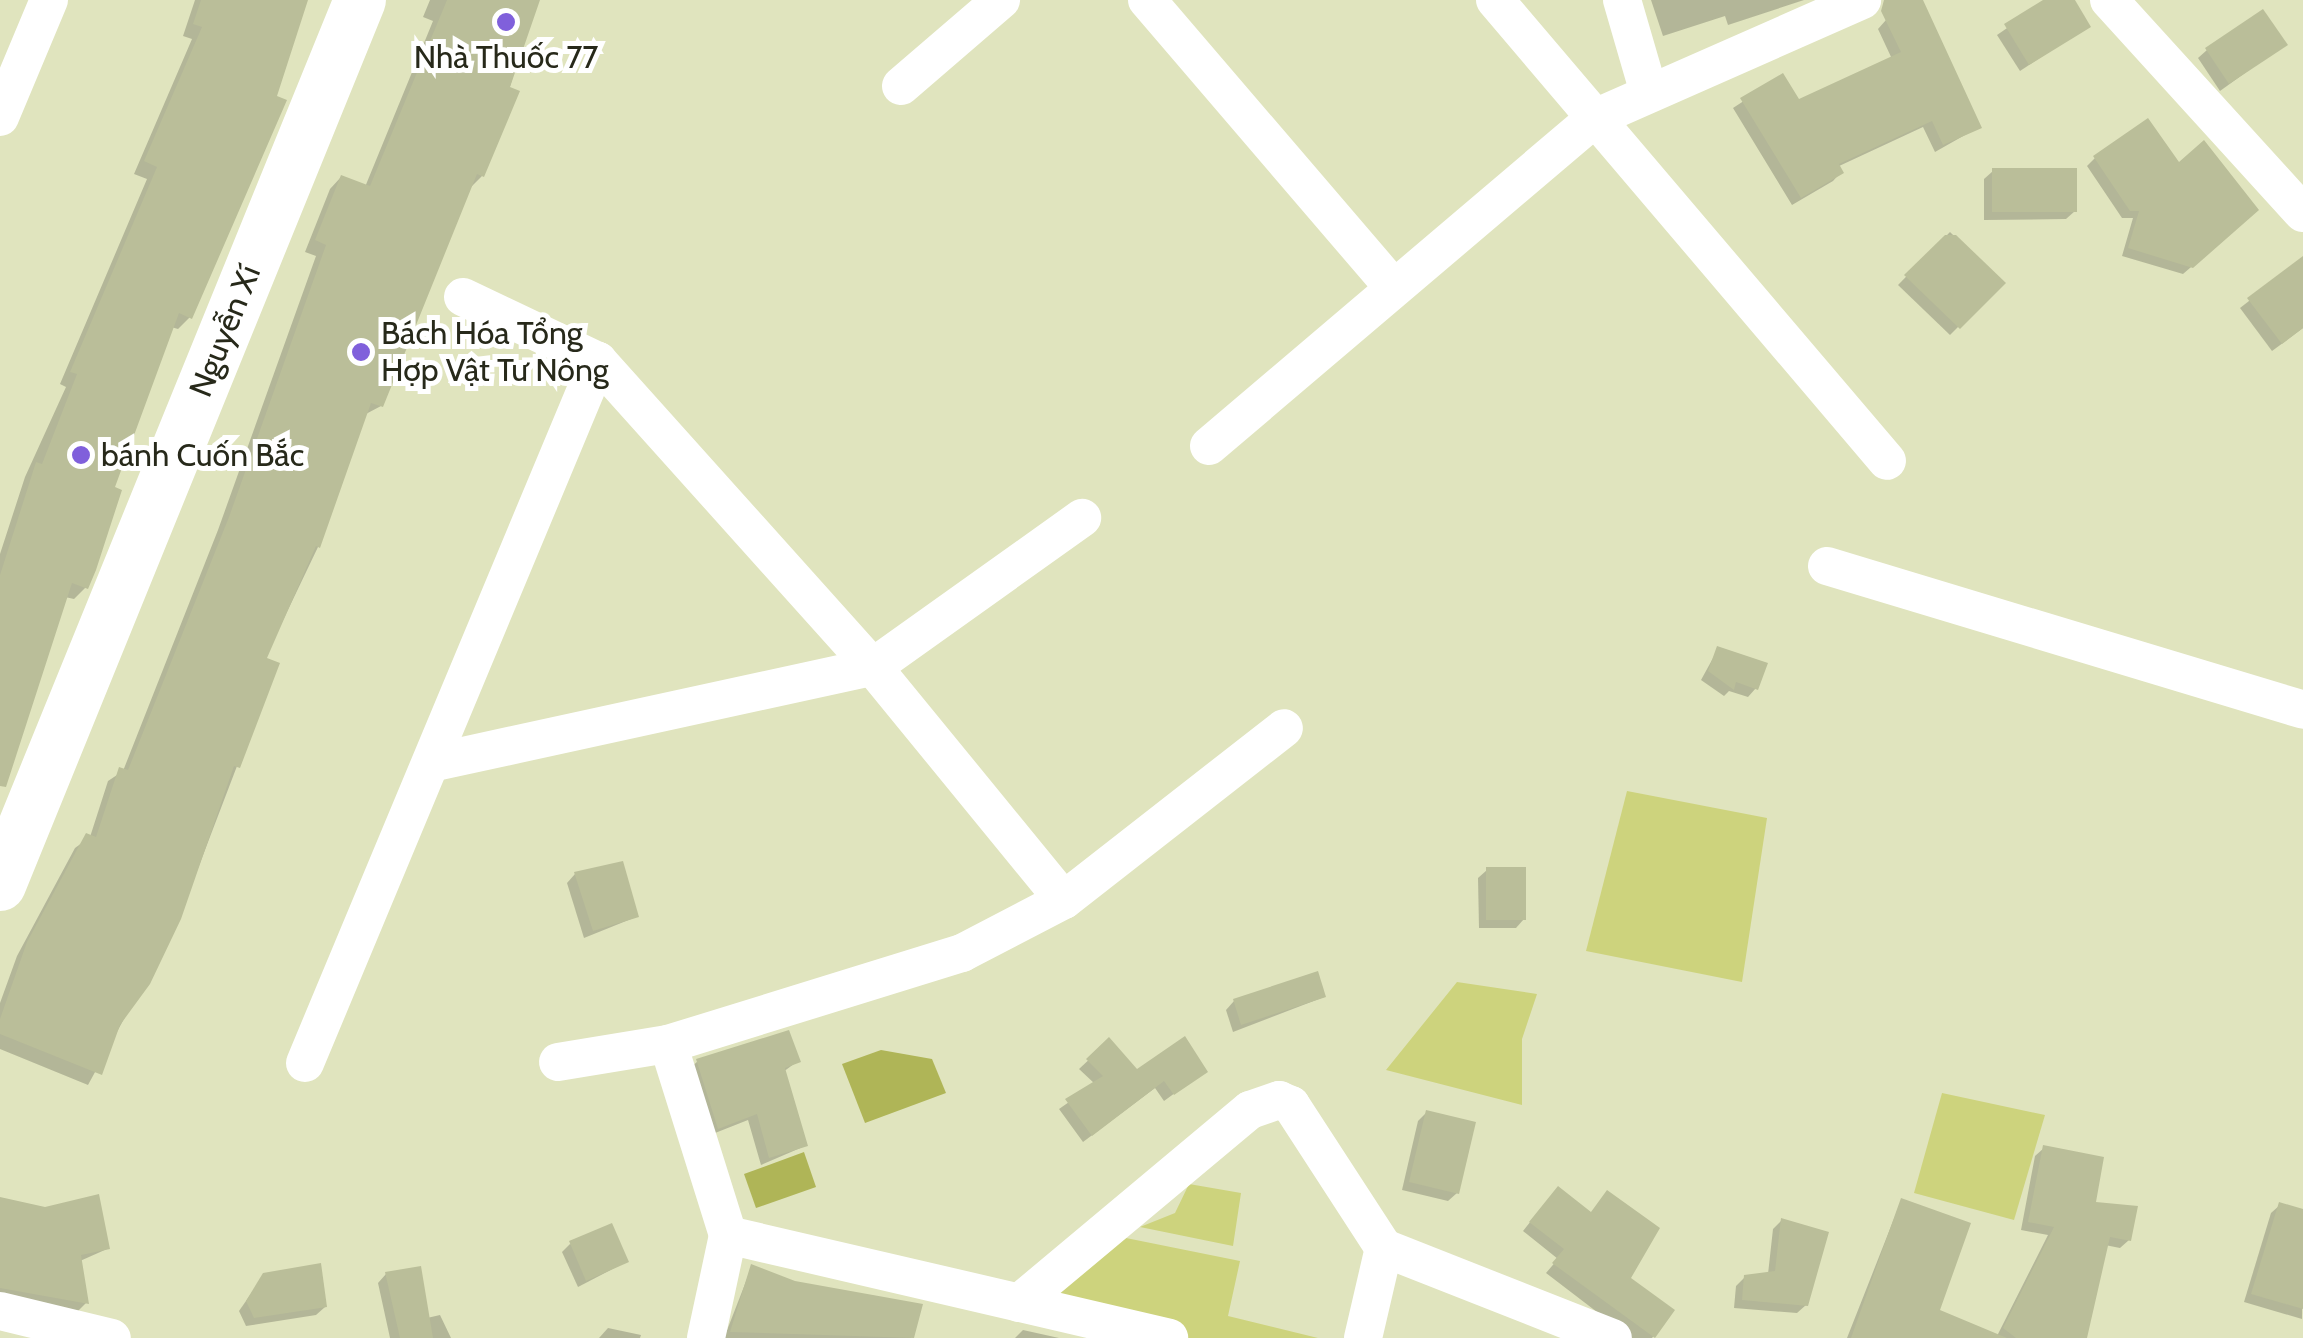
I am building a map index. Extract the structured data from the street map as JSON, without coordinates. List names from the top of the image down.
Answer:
{
  "streets": {
    "street": ["Nguyễn Xí"]
  },
  "places": ["Nhà Thuốc 77", "Bách Hóa Tổng Hợp Vật Tư Nông", "bánh Cuốn Bắc"]
}
